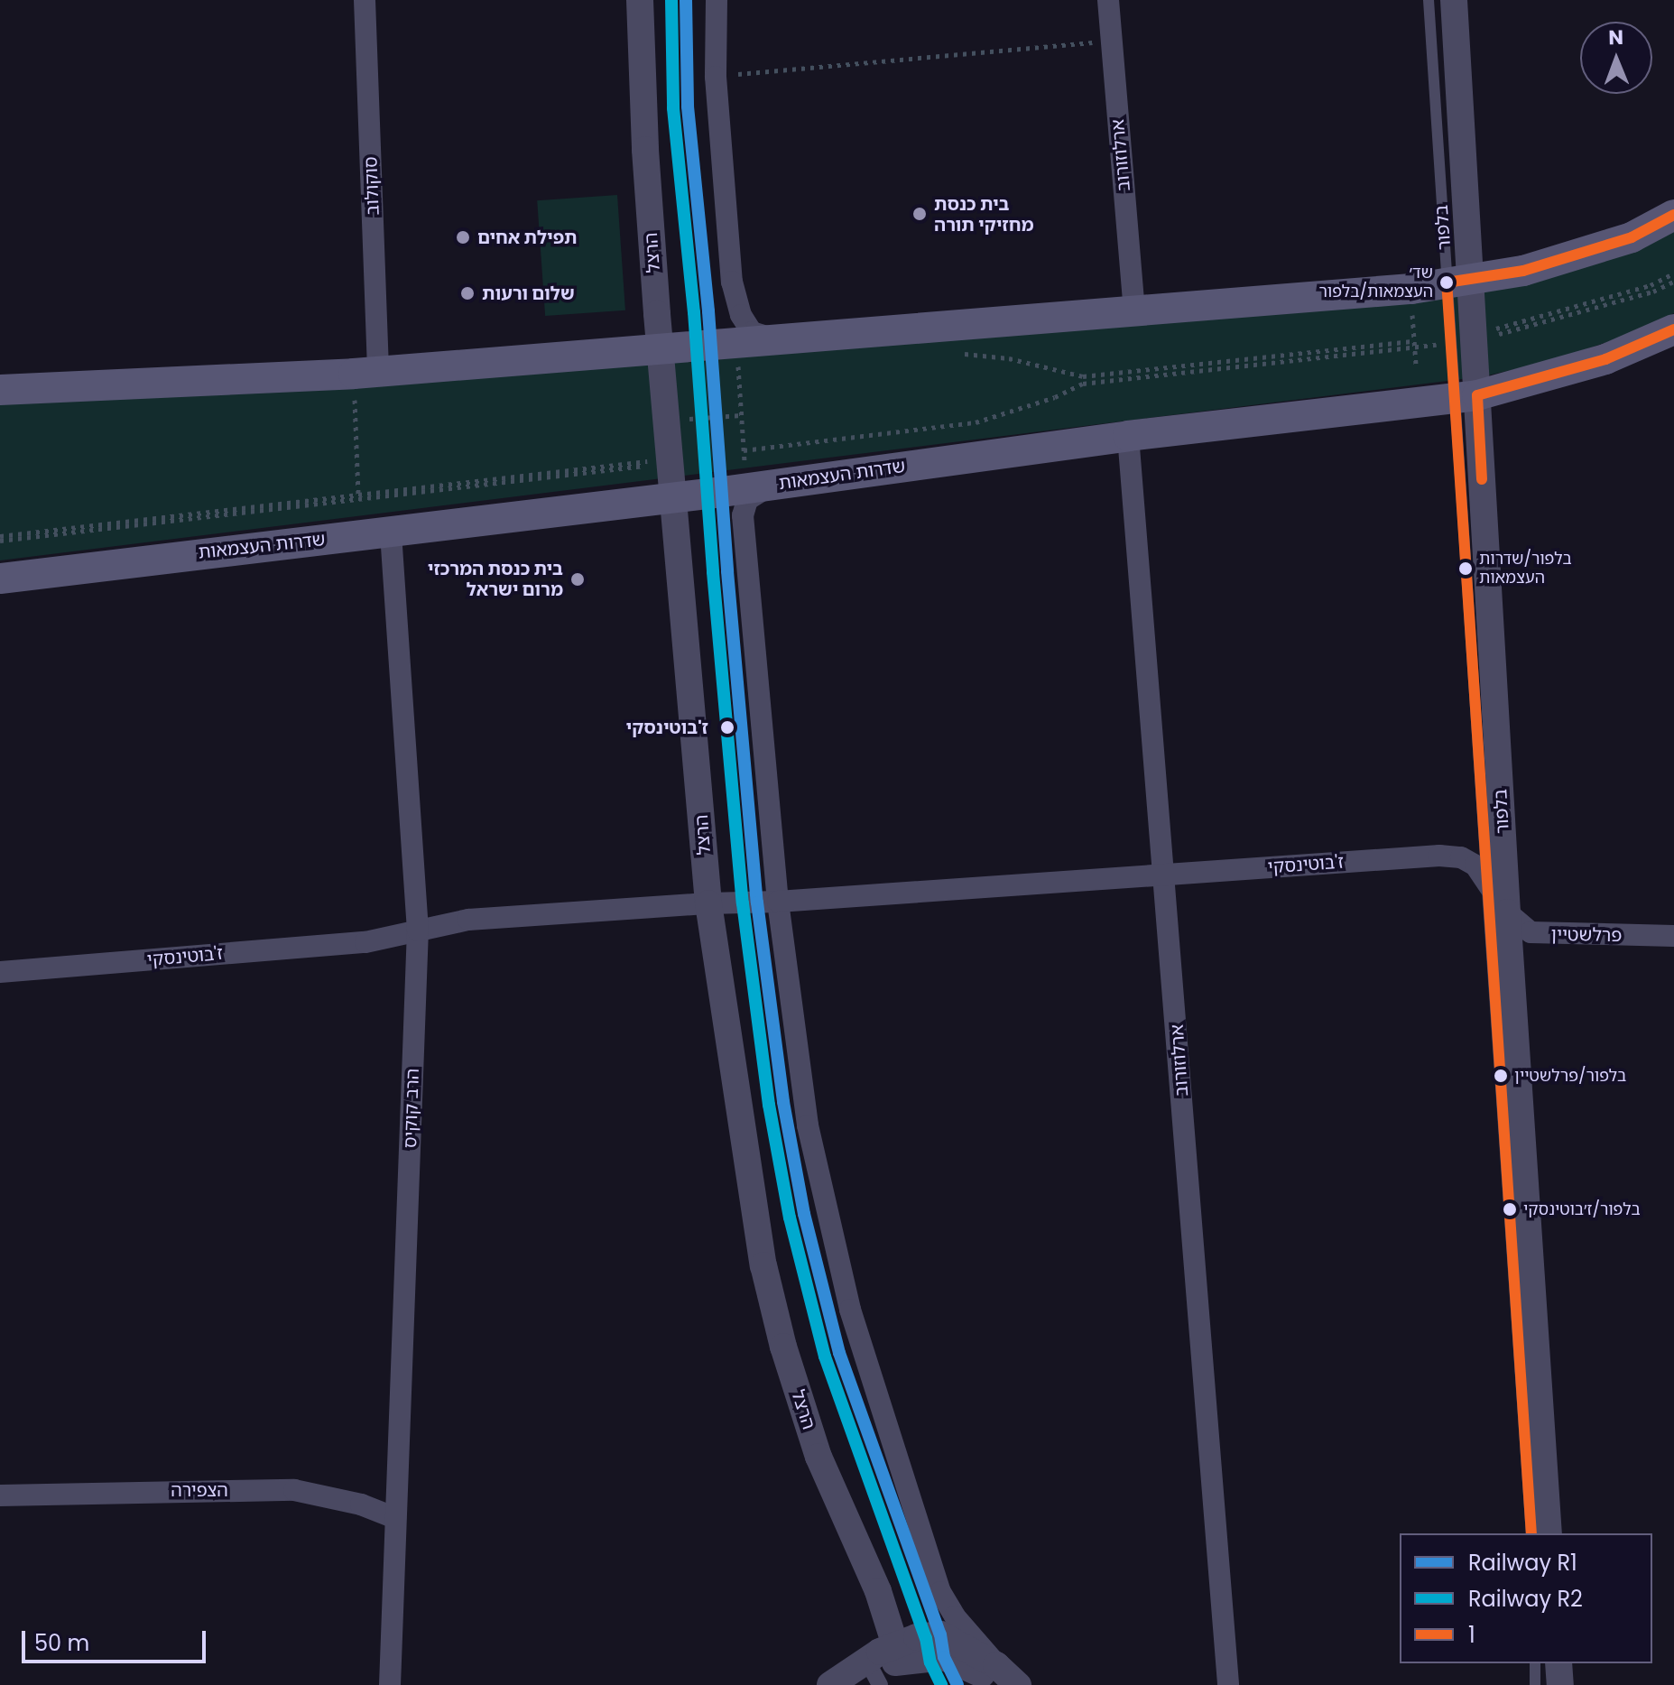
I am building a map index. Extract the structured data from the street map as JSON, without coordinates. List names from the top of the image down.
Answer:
{
  "streets": {
    "main road": ["שדרות העצמאות"],
    "street": [
      "ארלוזורוב",
      "סוקולוב",
      "בלפור",
      "הרצל",
      "ז'בוטינסקי",
      "פרלשטיין",
      "הרב קוקיס",
      "הצפירה"
    ]
  },
  "crossings": [
    ["ארלוזורוב", "שדרות העצמאות"],
    ["ארלוזורוב", "ז'בוטינסקי"],
    ["בלפור", "שדרות העצמאות"],
    ["בלפור", "ז'בוטינסקי"],
    ["בלפור", "פרלשטיין"],
    ["הרצל", "שדרות העצמאות"],
    ["הרצל", "ז'בוטינסקי"],
    ["שדרות העצמאות", "הרב קוקיס"],
    ["ז'בוטינסקי", "פרלשטיין"],
    ["ז'בוטינסקי", "הרב קוקיס"],
    ["הרב קוקיס", "הצפירה"]
  ],
  "places": [
    "בית כנסת מחזיקי תורה",
    "תפילת אחים",
    "שד׳ העצמאות/בלפור",
    "שלום ורעות",
    "בלפור/שדרות העצמאות",
    "בית כנסת המרכזי מרום ישראל",
    "ז'בוטינסקי",
    "בלפור/פרלשטיין",
    "בלפור/ז׳בוטינסקי"
  ],
  "lines": ["rail line R1", "rail line R2", "transit line 1"],
  "legend": ["Railway R1", "Railway R2", "1"],
  "scale_bar": "50 m",
  "north": "top"
}
